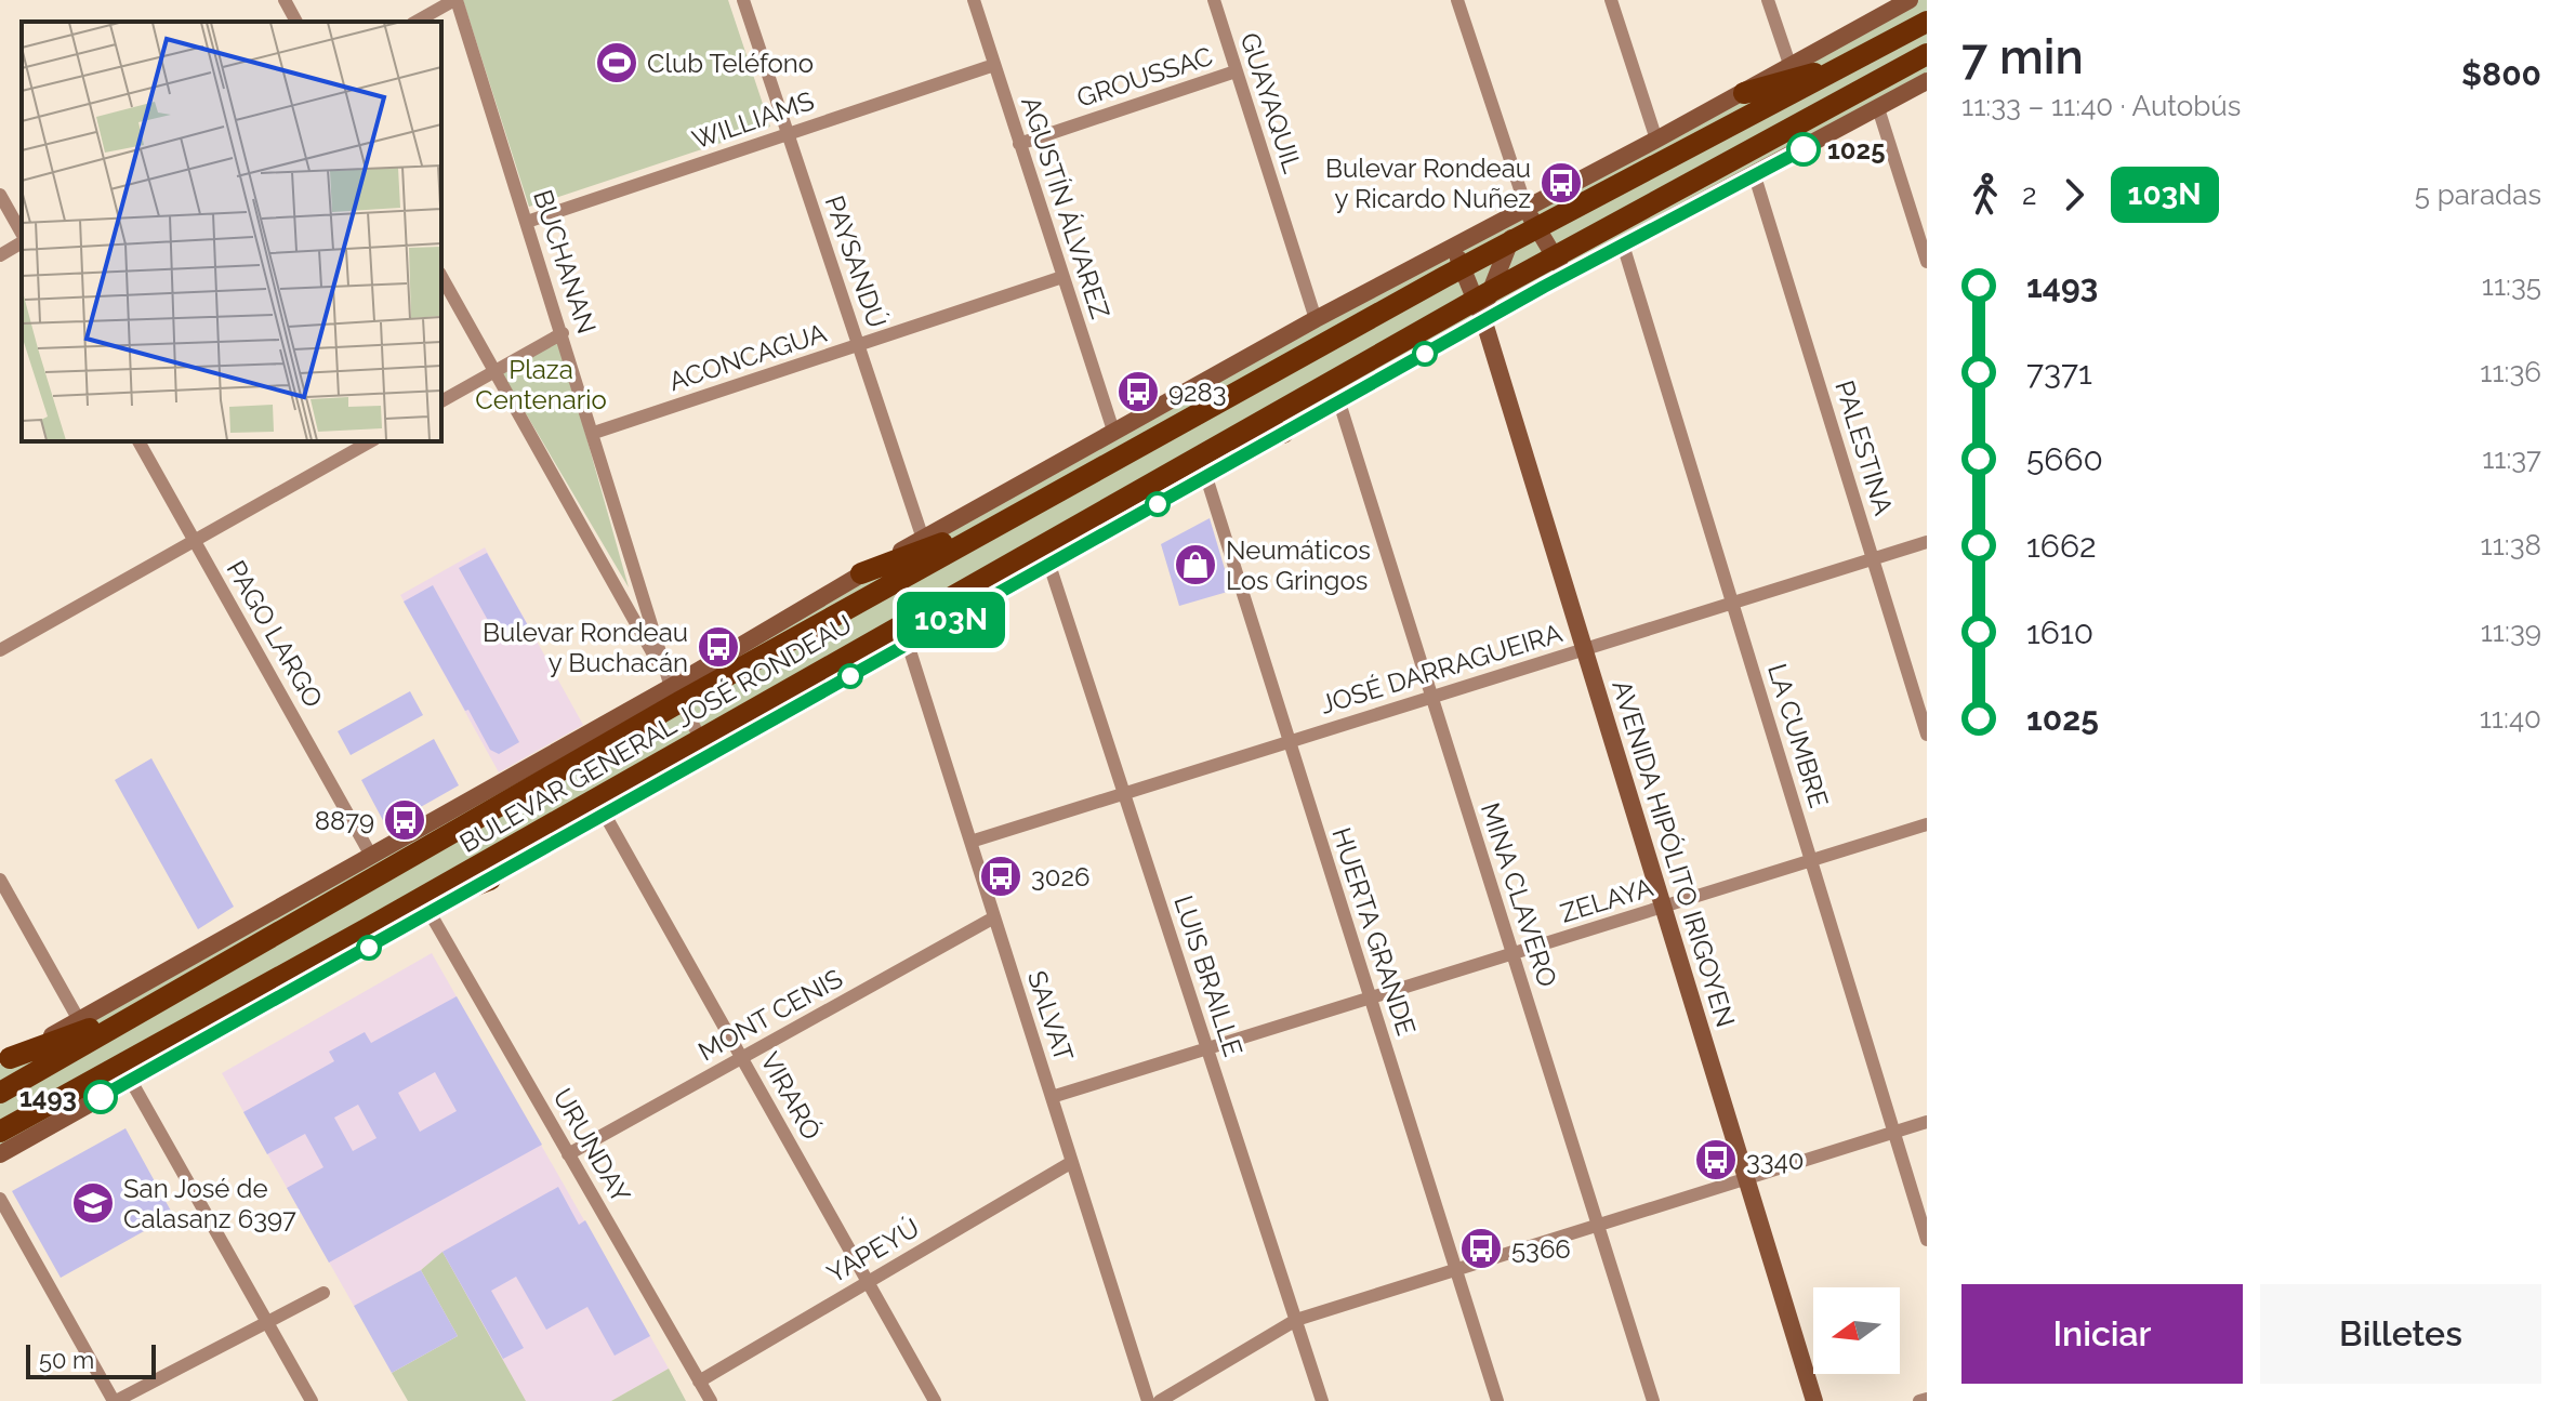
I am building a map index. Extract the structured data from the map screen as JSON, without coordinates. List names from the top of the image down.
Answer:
{
  "streets": {
    "main road": ["BULEVAR GENERAL JOSÉ RONDEAU", "AVENIDA HIPÓLITO IRIGOYEN"],
    "street": [
      "GROUSSAC",
      "GUAYAQUIL",
      "WILLIAMS",
      "AGUSTÍN ÁLVAREZ",
      "BUCHANAN",
      "PAYSANDÚ",
      "ACONCAGUA",
      "PALESTINA",
      "PAGO LARGO",
      "JOSÉ DARRAGUEIRA",
      "LA CUMBRE",
      "MINA CLAVERO",
      "ZELAYA",
      "HUERTA GRANDE",
      "LUIS BRAILLE",
      "MONT CENIS",
      "SALVAT",
      "VIRARÓ",
      "URUNDAY",
      "YAPEYÚ"
    ]
  },
  "crossings": [
    ["GROUSSAC", "GUAYAQUIL"],
    ["GROUSSAC", "AGUSTÍN ÁLVAREZ"],
    ["GUAYAQUIL", "BULEVAR GENERAL JOSÉ RONDEAU"],
    ["WILLIAMS", "AGUSTÍN ÁLVAREZ"],
    ["WILLIAMS", "BUCHANAN"],
    ["WILLIAMS", "PAYSANDÚ"],
    ["AGUSTÍN ÁLVAREZ", "ACONCAGUA"],
    ["AGUSTÍN ÁLVAREZ", "BULEVAR GENERAL JOSÉ RONDEAU"],
    ["BUCHANAN", "ACONCAGUA"],
    ["BUCHANAN", "BULEVAR GENERAL JOSÉ RONDEAU"],
    ["PAYSANDÚ", "ACONCAGUA"],
    ["PAYSANDÚ", "BULEVAR GENERAL JOSÉ RONDEAU"],
    ["PALESTINA", "JOSÉ DARRAGUEIRA"],
    ["PALESTINA", "BULEVAR GENERAL JOSÉ RONDEAU"],
    ["PAGO LARGO", "BULEVAR GENERAL JOSÉ RONDEAU"],
    ["JOSÉ DARRAGUEIRA", "LA CUMBRE"],
    ["JOSÉ DARRAGUEIRA", "AVENIDA HIPÓLITO IRIGOYEN"],
    ["JOSÉ DARRAGUEIRA", "MINA CLAVERO"],
    ["JOSÉ DARRAGUEIRA", "HUERTA GRANDE"],
    ["JOSÉ DARRAGUEIRA", "LUIS BRAILLE"],
    ["JOSÉ DARRAGUEIRA", "SALVAT"],
    ["BULEVAR GENERAL JOSÉ RONDEAU", "LA CUMBRE"],
    ["BULEVAR GENERAL JOSÉ RONDEAU", "AVENIDA HIPÓLITO IRIGOYEN"],
    ["BULEVAR GENERAL JOSÉ RONDEAU", "MINA CLAVERO"],
    ["BULEVAR GENERAL JOSÉ RONDEAU", "HUERTA GRANDE"],
    ["BULEVAR GENERAL JOSÉ RONDEAU", "LUIS BRAILLE"],
    ["BULEVAR GENERAL JOSÉ RONDEAU", "SALVAT"],
    ["BULEVAR GENERAL JOSÉ RONDEAU", "VIRARÓ"],
    ["BULEVAR GENERAL JOSÉ RONDEAU", "URUNDAY"],
    ["LA CUMBRE", "ZELAYA"],
    ["AVENIDA HIPÓLITO IRIGOYEN", "ZELAYA"],
    ["MINA CLAVERO", "ZELAYA"],
    ["ZELAYA", "HUERTA GRANDE"],
    ["ZELAYA", "LUIS BRAILLE"],
    ["ZELAYA", "SALVAT"],
    ["MONT CENIS", "SALVAT"],
    ["MONT CENIS", "VIRARÓ"],
    ["MONT CENIS", "URUNDAY"],
    ["SALVAT", "YAPEYÚ"],
    ["VIRARÓ", "YAPEYÚ"],
    ["URUNDAY", "YAPEYÚ"]
  ],
  "parks": ["Plaza Centenario"],
  "places": {
    "sports": ["Club Teléfono"],
    "other": ["1025", "1493"],
    "bus stop": [
      "Bulevar Rondeau y Ricardo Nuñez",
      "9283",
      "Bulevar Rondeau y Buchacán",
      "8879",
      "3026",
      "3340",
      "5366"
    ],
    "shop": ["Neumáticos Los Gringos"],
    "school or university": ["San José de Calasanz 6397"]
  },
  "lines": ["bus line 103N"],
  "scale_bar": "50 m",
  "north": "left",
  "page": {
    "on_map": "103N",
    "heading": ["7 min", "11:33 – 11:40 · Autobús", "$800"],
    "legs": ["2", "103N", "5 paradas"],
    "list": [
      {
        "name": "1493",
        "value": "11:35"
      },
      {
        "name": "7371",
        "value": "11:36"
      },
      {
        "name": "5660",
        "value": "11:37"
      },
      {
        "name": "1662",
        "value": "11:38"
      },
      {
        "name": "1610",
        "value": "11:39"
      },
      {
        "name": "1025",
        "value": "11:40"
      }
    ],
    "buttons": ["Iniciar", "Billetes"],
    "scale": "50 m"
  }
}
